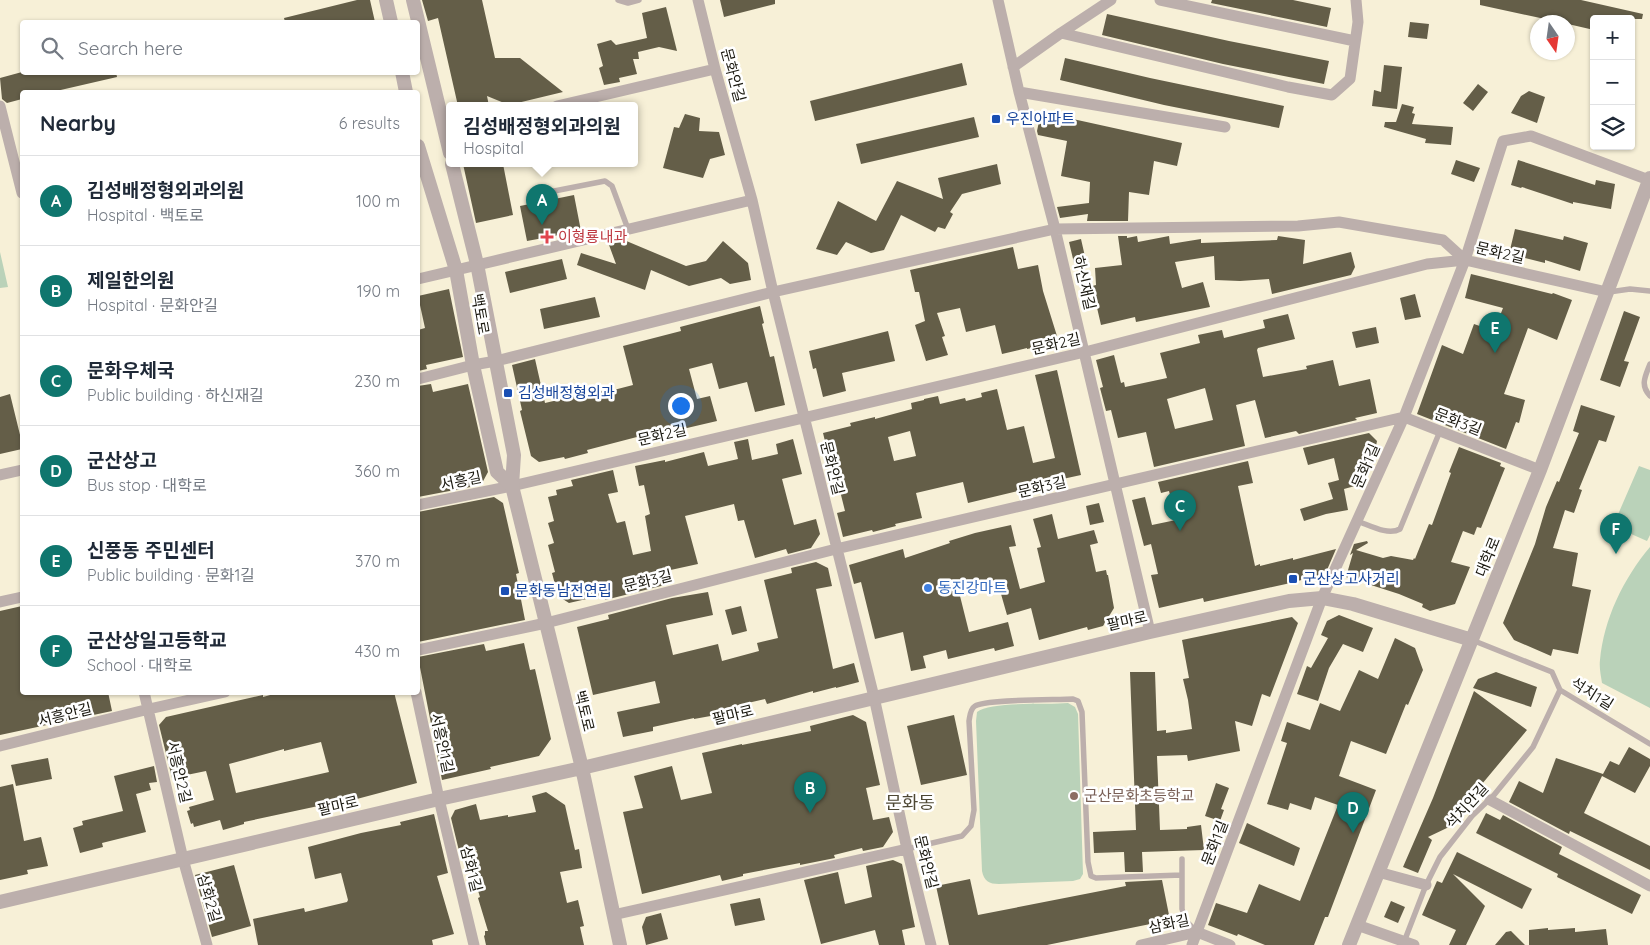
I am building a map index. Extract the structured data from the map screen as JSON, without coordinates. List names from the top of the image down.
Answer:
{
  "streets": {
    "street": [
      "문화안길",
      "문화2길",
      "하신재길",
      "백토로",
      "문화3길",
      "문화1길",
      "서흥길",
      "대학로",
      "팔마로",
      "서흥안길",
      "서흥안1길",
      "서흥안2길",
      "삼화1길",
      "삼화2길",
      "삼화길"
    ],
    "lane": ["석치1길", "석치안길"]
  },
  "crossings": [
    ["문화안길", "문화2길"],
    ["문화안길", "문화3길"],
    ["문화안길", "팔마로"],
    ["문화2길", "하신재길"],
    ["문화2길", "백토로"],
    ["문화2길", "문화1길"],
    ["문화2길", "서흥길"],
    ["문화2길", "대학로"],
    ["하신재길", "문화3길"],
    ["하신재길", "팔마로"],
    ["백토로", "문화3길"],
    ["백토로", "서흥길"],
    ["백토로", "팔마로"],
    ["문화3길", "문화1길"],
    ["문화3길", "대학로"],
    ["문화1길", "대학로"],
    ["문화1길", "팔마로"],
    ["문화1길", "삼화길"],
    ["대학로", "팔마로"],
    ["대학로", "석치1길"],
    ["팔마로", "석치1길"],
    ["팔마로", "서흥안1길"],
    ["팔마로", "서흥안2길"],
    ["팔마로", "삼화1길"],
    ["팔마로", "삼화2길"],
    ["석치1길", "석치안길"],
    ["서흥안길", "서흥안2길"],
    ["서흥안1길", "삼화1길"],
    ["서흥안2길", "삼화2길"]
  ],
  "districts": ["문화동"],
  "places": {
    "transit": [
      "우진아파트",
      "김성배정형외과",
      "군산상고사거리",
      "문화동남전연립"
    ],
    "health": ["이형룡내과"],
    "other": ["동진강마트", "군산문화초등학교"]
  },
  "north": "bottom",
  "page": {
    "map_buttons": ["+", "−"],
    "search": "Search here",
    "heading": ["Nearby", "6 results"],
    "popup": ["김성배정형외과의원", "Hospital"],
    "list": [
      {
        "mark": "A",
        "name": "김성배정형외과의원",
        "note": "Hospital · 백토로",
        "value": "100 m"
      },
      {
        "mark": "B",
        "name": "제일한의원",
        "note": "Hospital · 문화안길",
        "value": "190 m"
      },
      {
        "mark": "C",
        "name": "문화우체국",
        "note": "Public building · 하신재길",
        "value": "230 m"
      },
      {
        "mark": "D",
        "name": "군산상고",
        "note": "Bus stop · 대학로",
        "value": "360 m"
      },
      {
        "mark": "E",
        "name": "신풍동 주민센터",
        "note": "Public building · 문화1길",
        "value": "370 m"
      },
      {
        "mark": "F",
        "name": "군산상일고등학교",
        "note": "School · 대학로",
        "value": "430 m"
      }
    ],
    "pins": [
      "A",
      "E",
      "C",
      "F",
      "B",
      "D"
    ]
  }
}
